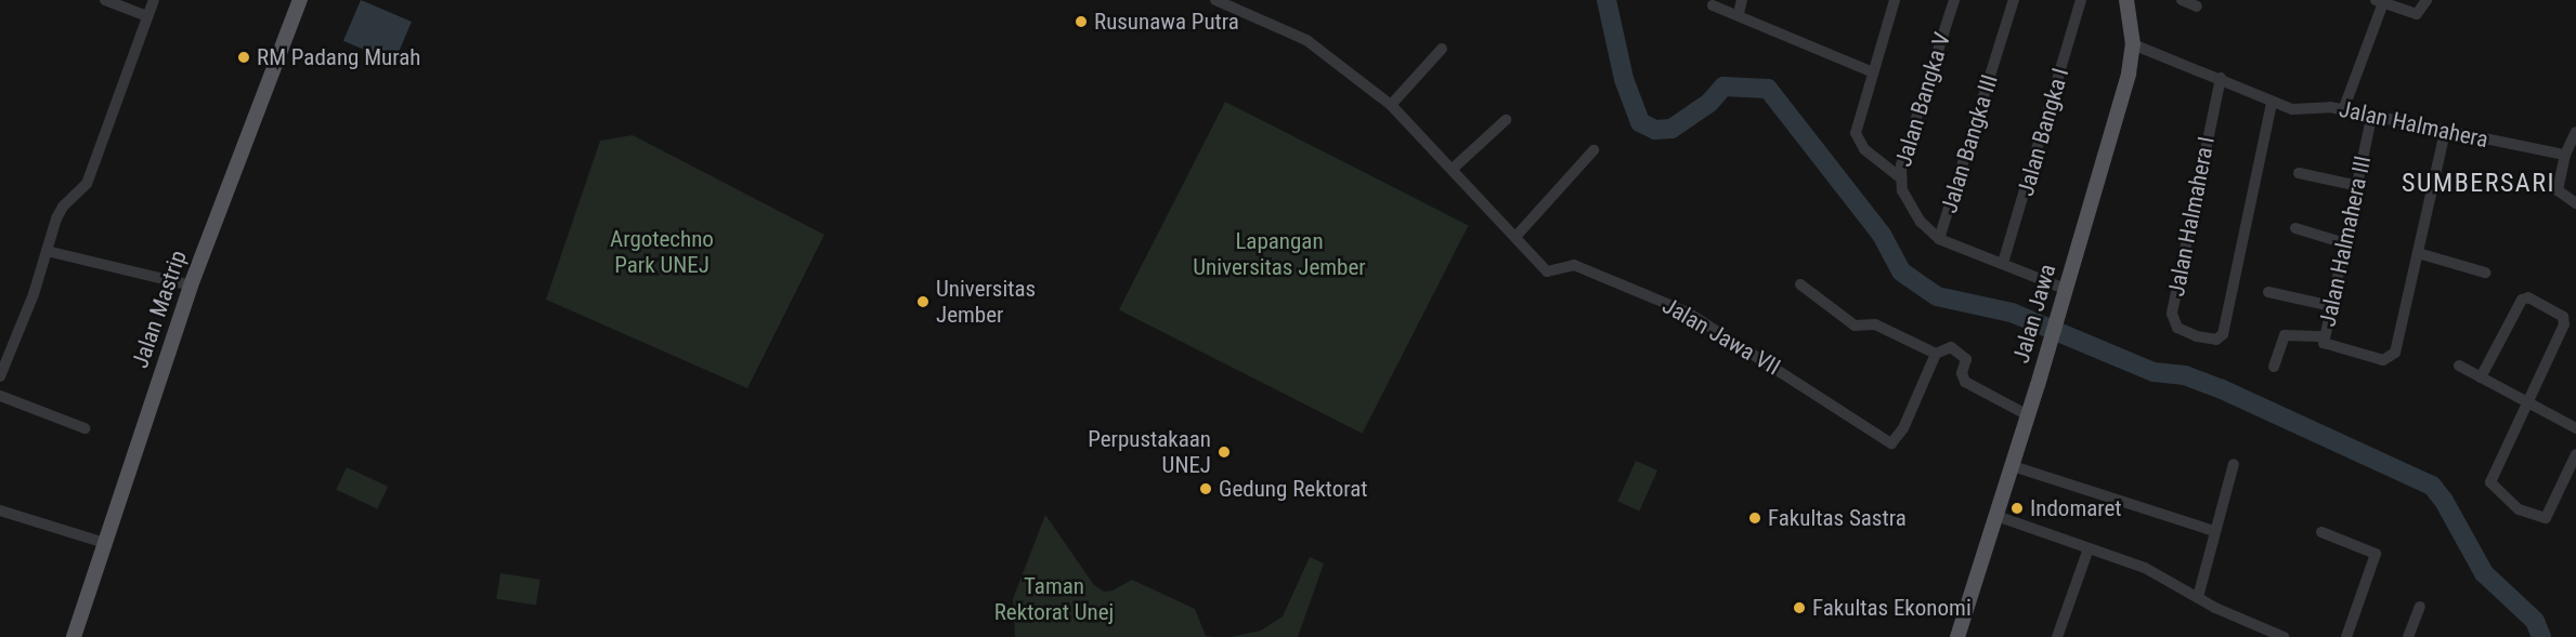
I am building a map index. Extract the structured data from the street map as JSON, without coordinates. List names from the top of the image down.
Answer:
{
  "streets": {
    "main road": ["Jalan Mastrip", "Jalan Jawa"],
    "street": [
      "Jalan Bangka V",
      "Jalan Halmahera",
      "Jalan Bangka I",
      "Jalan Bangka III",
      "Jalan Halmahera I",
      "Jalan Halmahera III",
      "Jalan Jawa VII"
    ]
  },
  "crossings": [
    ["Jalan Bangka V", "Jalan Bangka III"],
    ["Jalan Halmahera", "Jalan Halmahera I"],
    ["Jalan Halmahera", "Jalan Halmahera III"],
    ["Jalan Halmahera", "Jalan Jawa"]
  ],
  "districts": ["SUMBERSARI"],
  "parks": ["Argotechno Park UNEJ", "Lapangan Universitas Jember", "Taman Rektorat Unej"],
  "places": [
    "Rusunawa Putra",
    "RM Padang Murah",
    "Universitas Jember",
    "Perpustakaan UNEJ",
    "Gedung Rektorat",
    "Indomaret",
    "Fakultas Sastra",
    "Fakultas Ekonomi"
  ]
}
